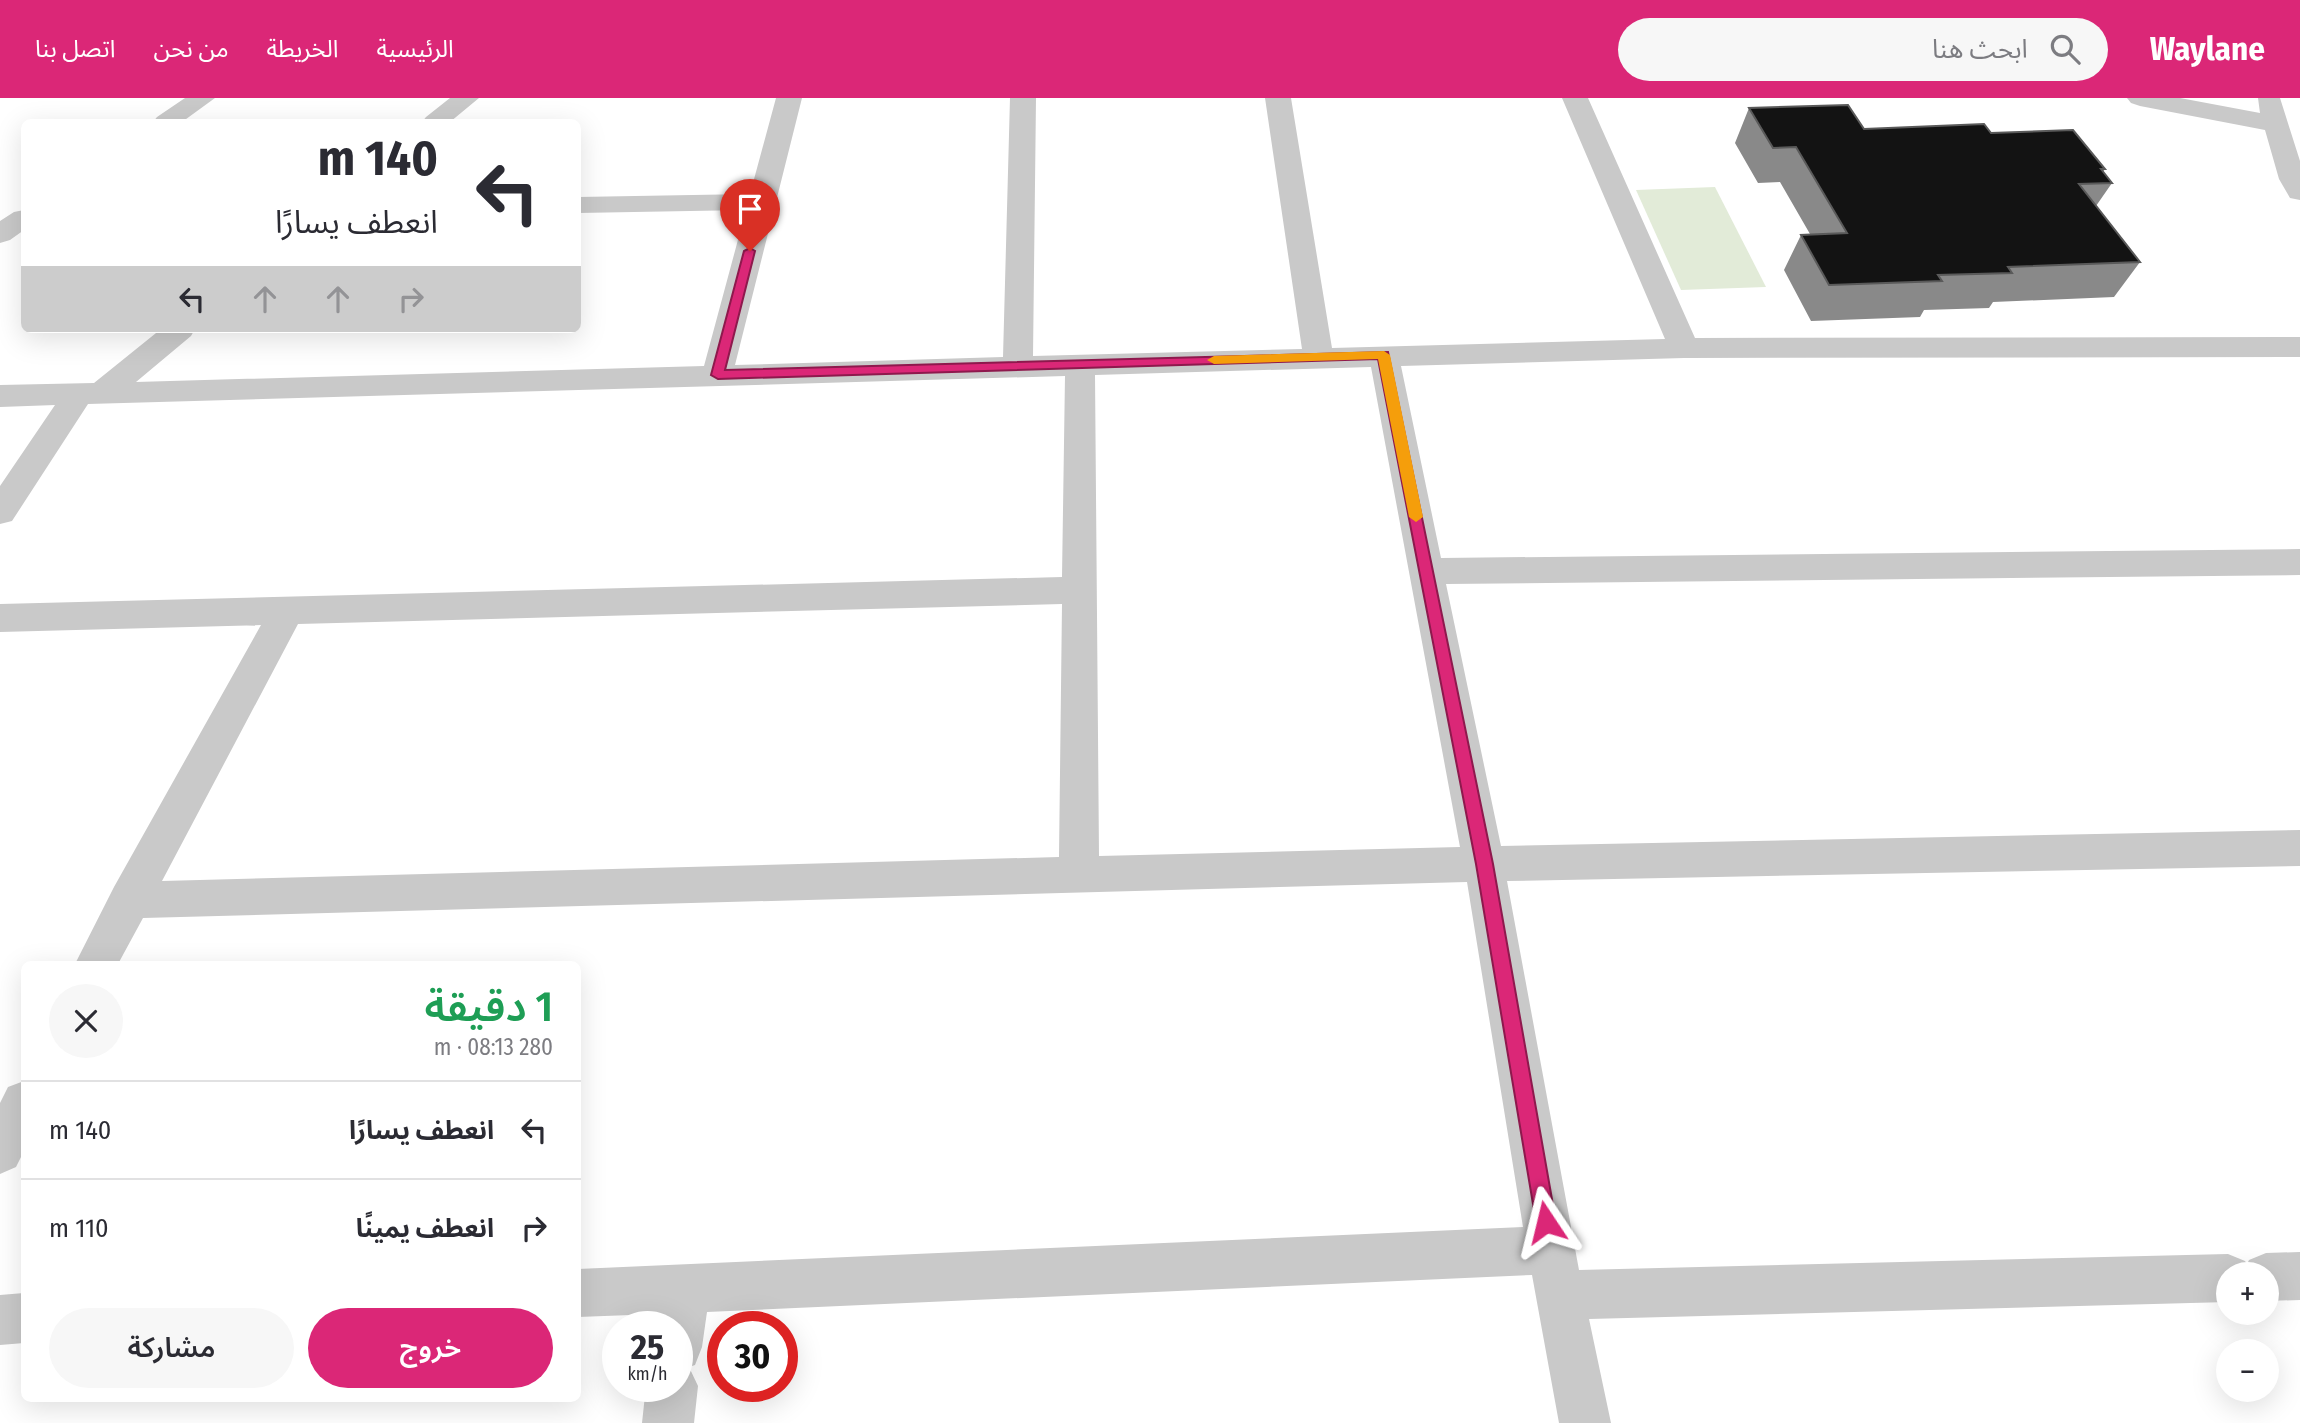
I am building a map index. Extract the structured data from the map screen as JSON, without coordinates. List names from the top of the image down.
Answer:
{
  "page": {
    "header": "Waylane",
    "search": "ابحث هنا",
    "nav": [
      "الرئيسية",
      "الخريطة",
      "من نحن",
      "اتصل بنا"
    ],
    "turn": ["140 m", "انعطف يسارًا"],
    "heading": ["1 دقيقة", "280 m · 08:13"],
    "list": [
      {
        "name": "انعطف يسارًا",
        "value": "140 m"
      },
      {
        "name": "انعطف يمينًا",
        "value": "110 m"
      }
    ],
    "map_buttons": ["+", "−"],
    "buttons": ["خروج", "مشاركة"],
    "speed": "25 km/h",
    "limit": "30"
  }
}
